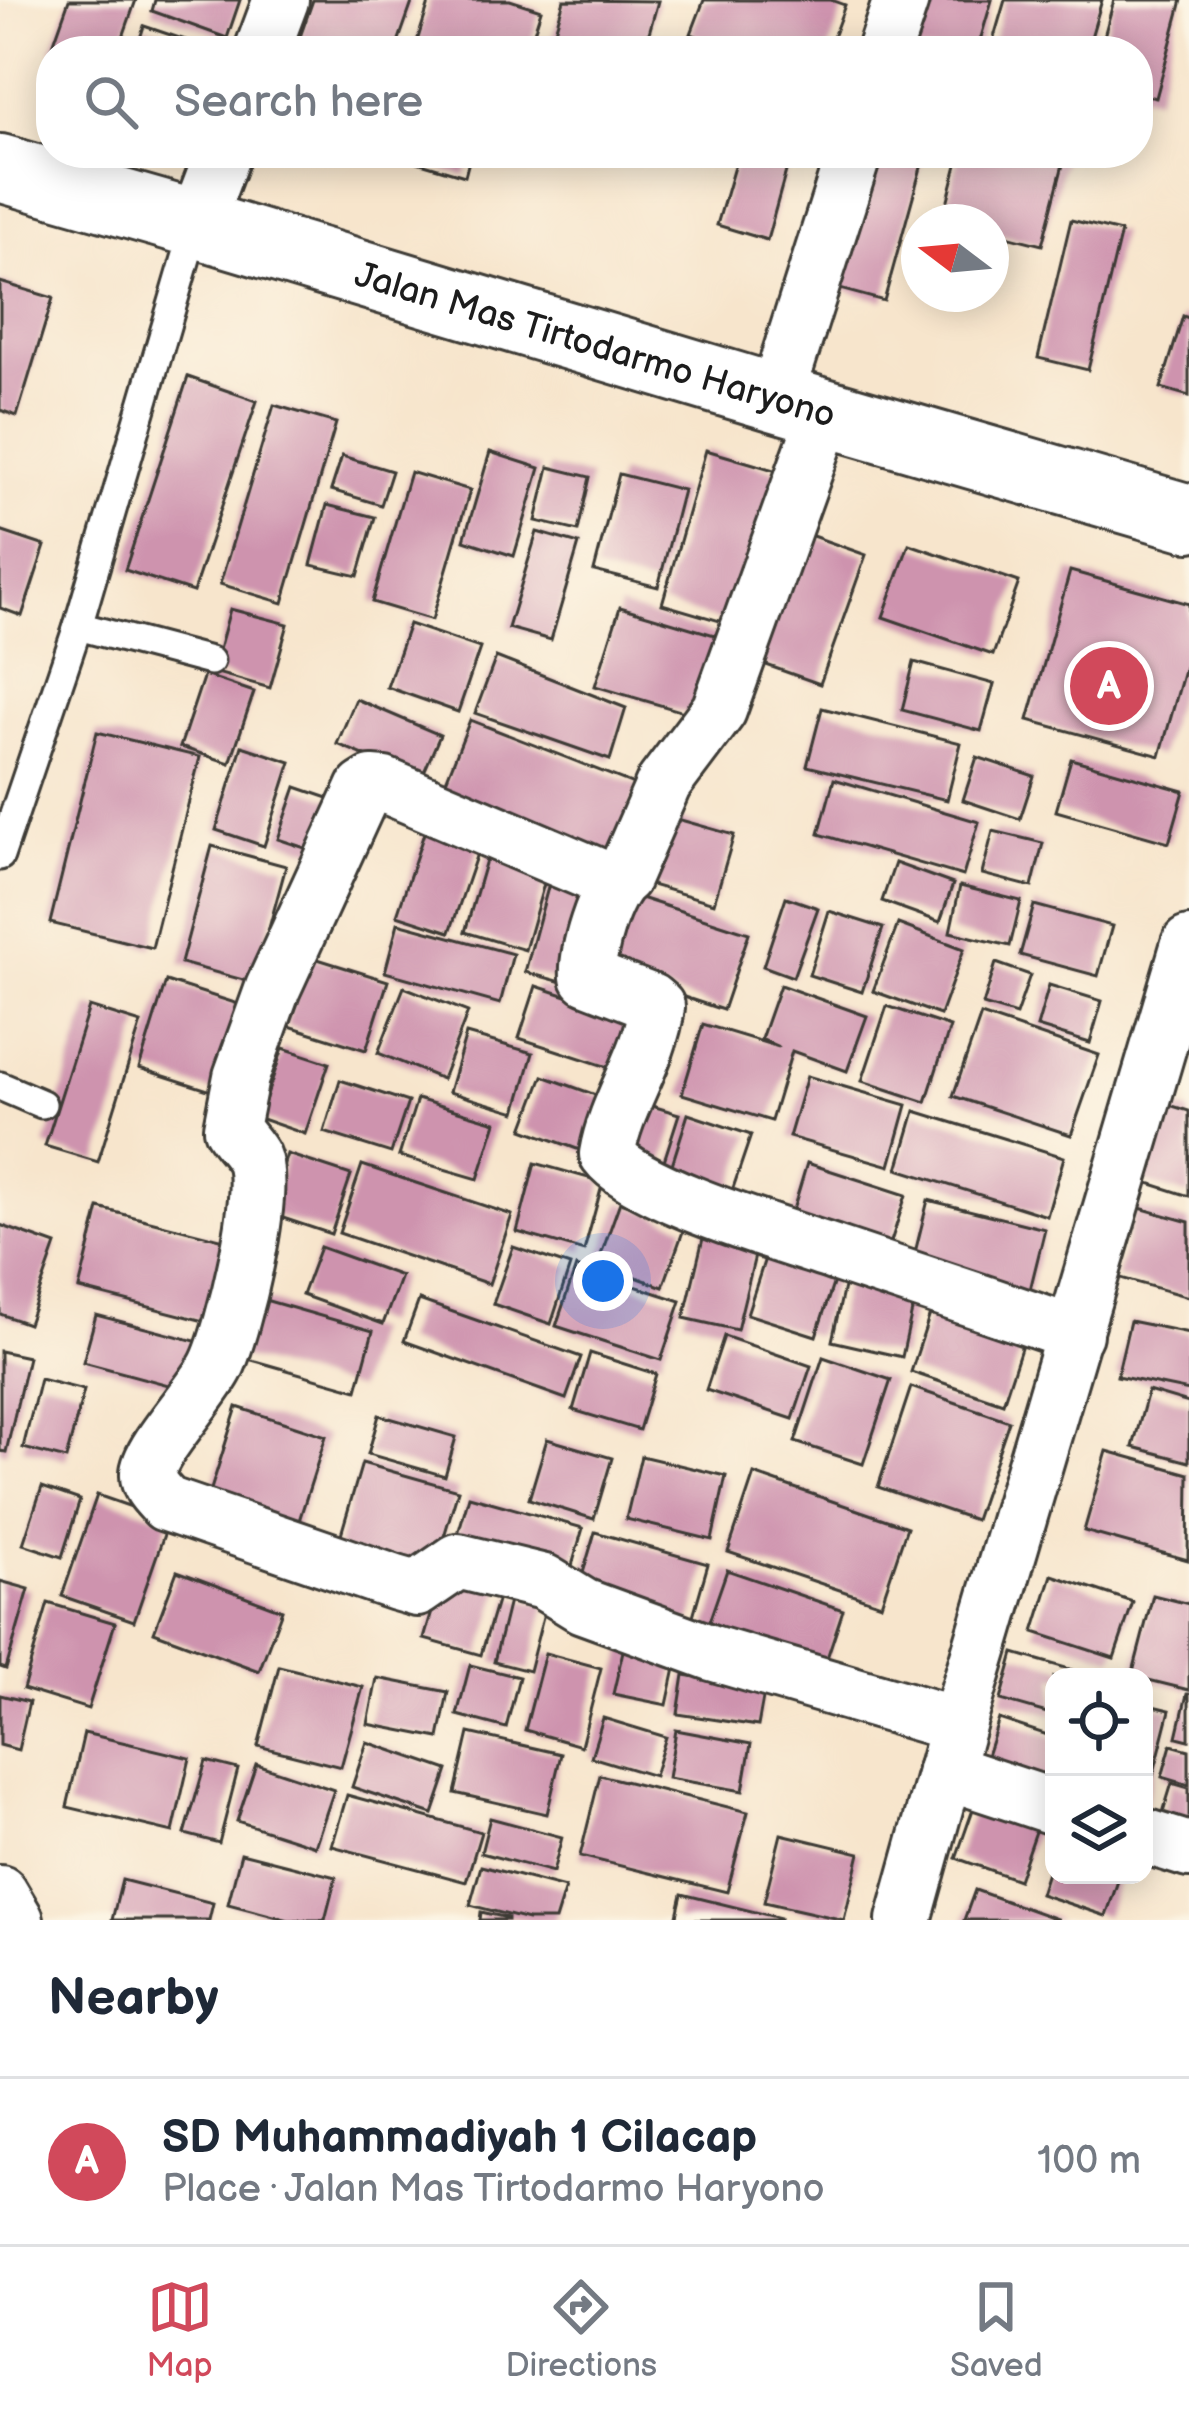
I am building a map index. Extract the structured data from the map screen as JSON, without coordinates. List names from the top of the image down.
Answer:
{
  "streets": {
    "highway": ["Jalan Mas Tirtodarmo Haryono"]
  },
  "north": "left",
  "page": {
    "search": "Search here",
    "pins": "A",
    "heading": "Nearby",
    "list": [
      {
        "mark": "A",
        "name": "SD Muhammadiyah 1 Cilacap",
        "note": "Place · Jalan Mas Tirtodarmo Haryono",
        "value": "100 m"
      }
    ],
    "nav": ["Map", "Directions", "Saved"]
  }
}
